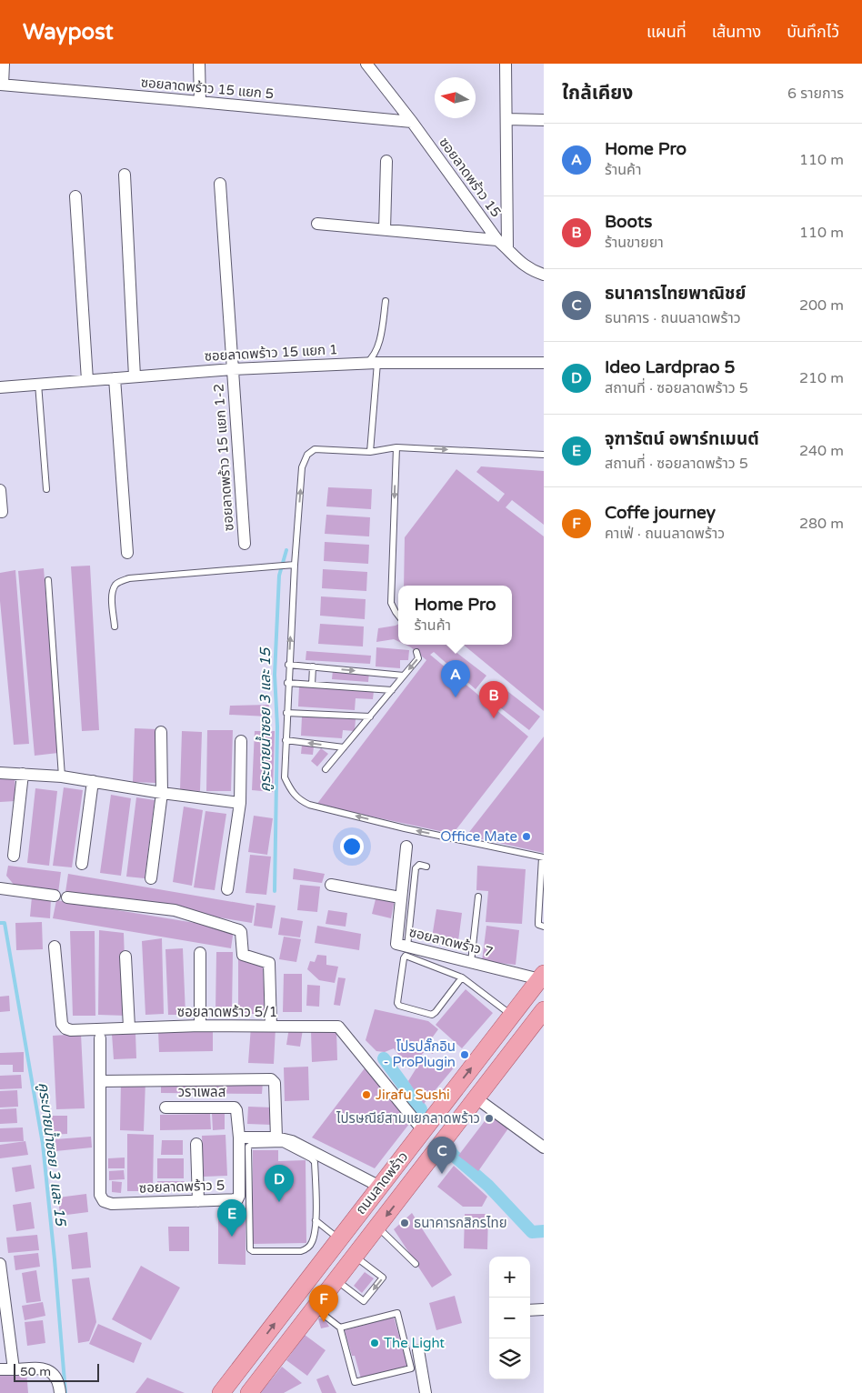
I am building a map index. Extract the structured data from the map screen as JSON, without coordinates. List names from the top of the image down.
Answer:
{
  "streets": {
    "main road": ["ถนนลาดพร้าว"],
    "street": [
      "ซอยลาดพร้าว 15 แยก 5",
      "ซอยลาดพร้าว 15",
      "ซอยลาดพร้าว 15 แยก 1",
      "ซอยลาดพร้าว 15 แยก 1-2",
      "ซอยลาดพร้าว 7",
      "ซอยลาดพร้าว 5/1",
      "วราเพลส",
      "ซอยลาดพร้าว 5"
    ]
  },
  "crossings": [
    ["ซอยลาดพร้าว 15 แยก 5", "ซอยลาดพร้าว 15"],
    ["ซอยลาดพร้าว 15 แยก 1", "ซอยลาดพร้าว 15 แยก 1-2"],
    ["ซอยลาดพร้าว 7", "ถนนลาดพร้าว"],
    ["ซอยลาดพร้าว 5/1", "ถนนลาดพร้าว"],
    ["วราเพลส", "ซอยลาดพร้าว 5"]
  ],
  "water": ["คูระบายน้ำซอย 3 และ 15"],
  "places": [
    "Office Mate",
    "โปรปลั๊กอิน - ProPlugin",
    "Jirafu Sushi",
    "ไปรษณีย์สามแยกลาดพร้าว",
    "ธนาคารกสิกรไทย",
    "The Light"
  ],
  "scale_bar": "50 m",
  "north": "left",
  "page": {
    "header": "Waypost",
    "nav": ["แผนที่", "เส้นทาง", "บันทึกไว้"],
    "heading": ["ใกล้เคียง", "6 รายการ"],
    "list": [
      {
        "mark": "A",
        "name": "Home Pro",
        "note": "ร้านค้า",
        "value": "110 m"
      },
      {
        "mark": "B",
        "name": "Boots",
        "note": "ร้านขายยา",
        "value": "110 m"
      },
      {
        "mark": "C",
        "name": "ธนาคารไทยพาณิชย์",
        "note": "ธนาคาร · ถนนลาดพร้าว",
        "value": "200 m"
      },
      {
        "mark": "D",
        "name": "Ideo Lardprao 5",
        "note": "สถานที่ · ซอยลาดพร้าว 5",
        "value": "210 m"
      },
      {
        "mark": "E",
        "name": "จุฑารัตน์ อพาร์ทเมนต์",
        "note": "สถานที่ · ซอยลาดพร้าว 5",
        "value": "240 m"
      },
      {
        "mark": "F",
        "name": "Coffe journey",
        "note": "คาเฟ่ · ถนนลาดพร้าว",
        "value": "280 m"
      }
    ],
    "popup": ["Home Pro", "ร้านค้า"],
    "pins": [
      "A",
      "B",
      "C",
      "D",
      "E",
      "F"
    ],
    "map_buttons": ["+", "−"],
    "scale": "50 m"
  }
}
